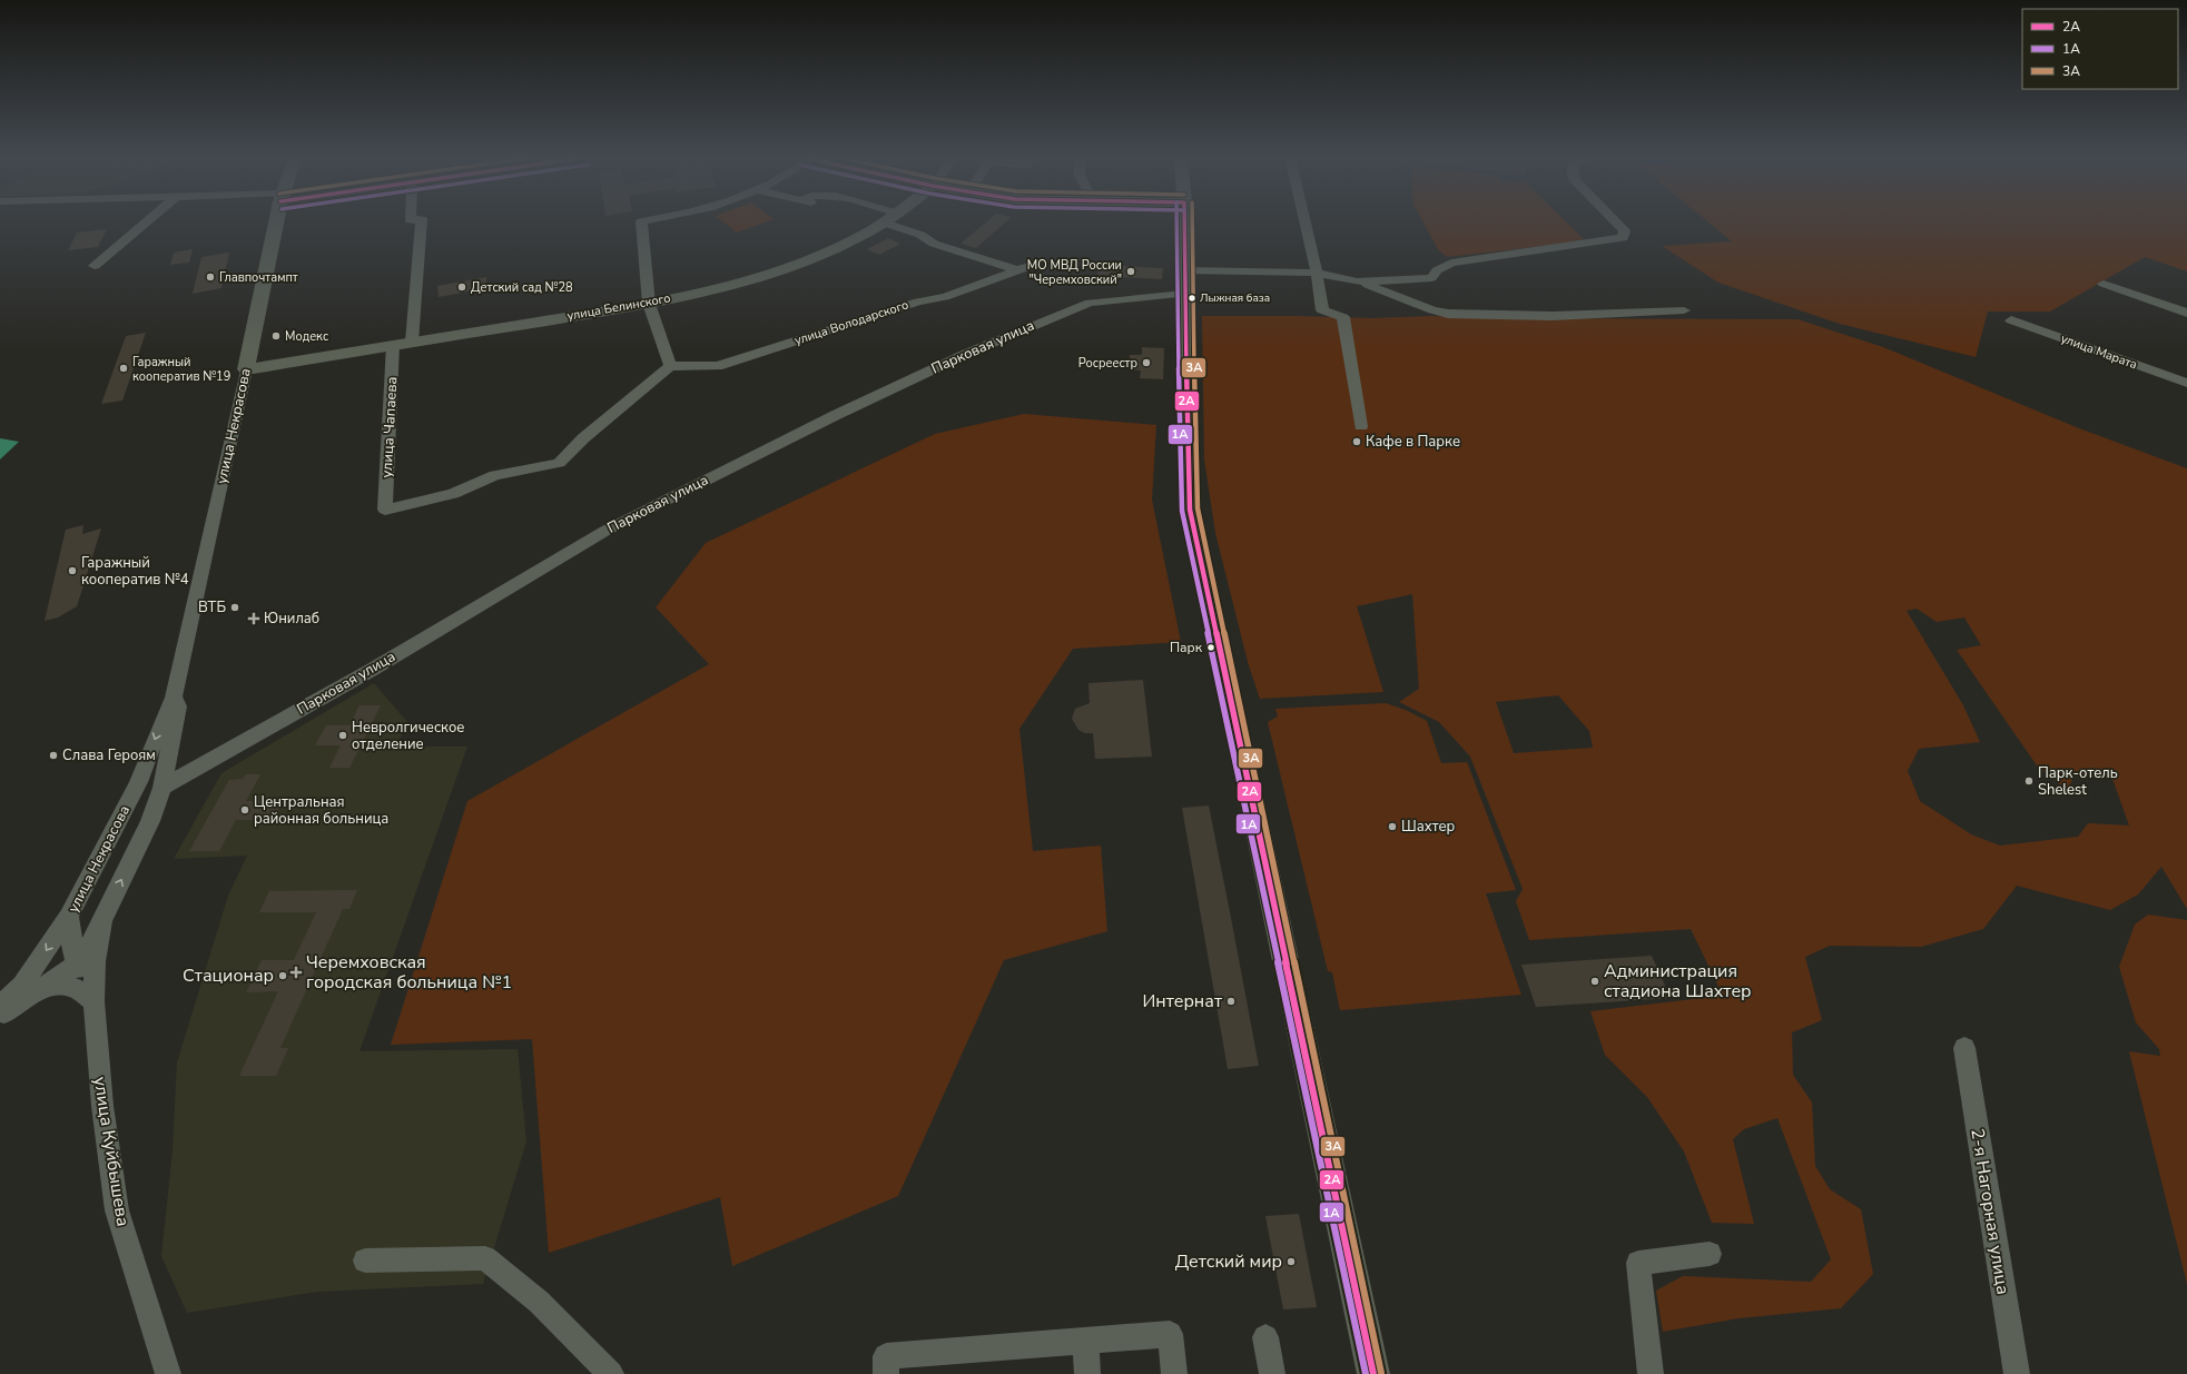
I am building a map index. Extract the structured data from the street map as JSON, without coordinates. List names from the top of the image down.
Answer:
{
  "streets": {
    "main road": ["улица Белинского", "улица Некрасова"],
    "street": [
      "улица Володарского",
      "Парковая улица",
      "улица Марата",
      "улица Чапаева",
      "улица Куйбышева",
      "2-я Нагорная улица"
    ]
  },
  "crossings": [
    ["улица Белинского", "улица Некрасова"],
    ["улица Белинского", "улица Чапаева"],
    ["улица Володарского", "улица Чапаева"],
    ["Парковая улица", "улица Некрасова"],
    ["улица Некрасова", "улица Куйбышева"]
  ],
  "places": {
    "other": [
      "МО МВД России \"Черемховский\"",
      "Главпочтампт",
      "Детский сад №28",
      "Лыжная база",
      "Модекс",
      "Росреестр",
      "Гаражный кооператив №19",
      "Кафе в Парке",
      "Гаражный кооператив №4",
      "ВТБ",
      "Парк",
      "Невролгическое отделение",
      "Слава Героям",
      "Парк-отель Shelest",
      "Центральная районная больница",
      "Шахтер",
      "Стационар",
      "Администрация стадиона Шахтер",
      "Интернат",
      "Детский мир"
    ],
    "health": ["Юнилаб", "Черемховская городская больница №1"]
  },
  "lines": ["transit line 2А", "transit line 1А", "transit line 3А"],
  "legend": ["2А", "1А", "3А"]
}
